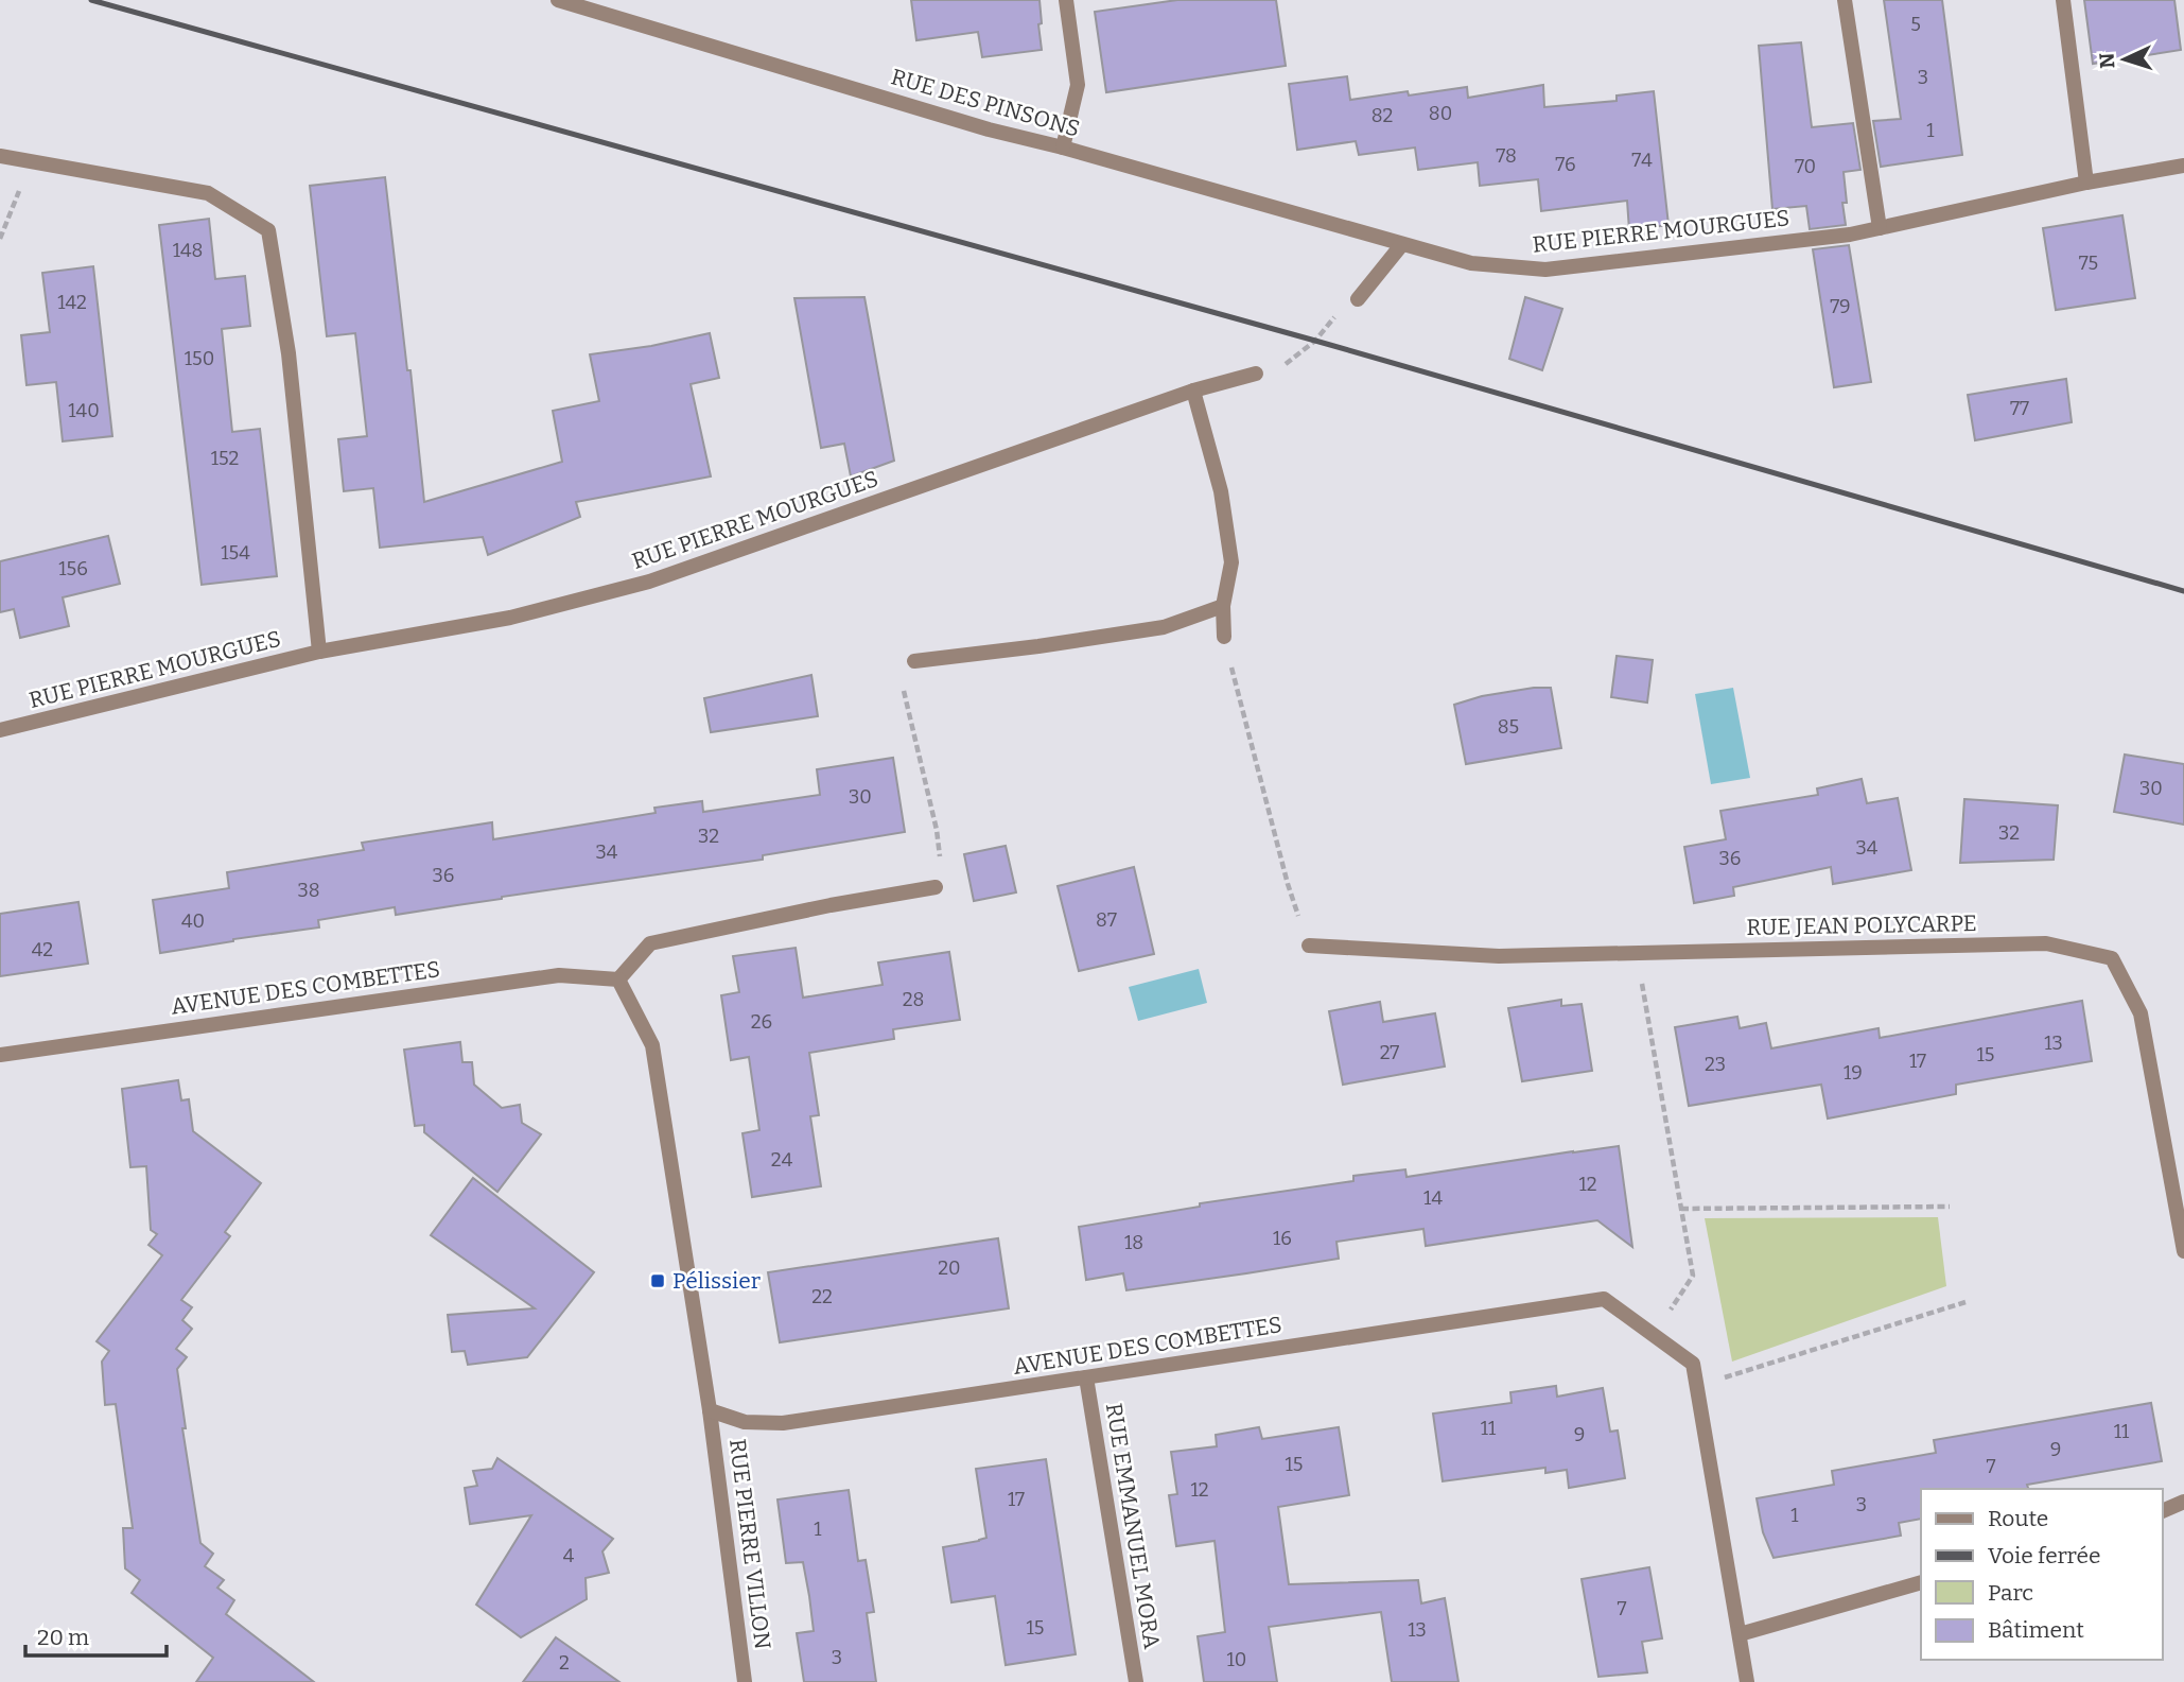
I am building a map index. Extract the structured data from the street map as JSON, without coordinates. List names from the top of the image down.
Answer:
{
  "streets": {
    "street": [
      "RUE DES PINSONS",
      "RUE PIERRE MOURGUES",
      "RUE JEAN POLYCARPE",
      "AVENUE DES COMBETTES",
      "RUE EMMANUEL MORA",
      "RUE PIERRE VILLON"
    ]
  },
  "crossings": [
    ["RUE DES PINSONS", "RUE PIERRE MOURGUES"],
    ["AVENUE DES COMBETTES", "RUE EMMANUEL MORA"],
    ["AVENUE DES COMBETTES", "RUE PIERRE VILLON"]
  ],
  "places": {
    "transit": ["Pélissier"]
  },
  "house_numbers": [
    "5",
    "3",
    "80",
    "82",
    "1",
    "78",
    "74",
    "76",
    "70",
    "148",
    "75",
    "142",
    "79",
    "150",
    "77",
    "140",
    "152",
    "154",
    "156",
    "85",
    "30",
    "30",
    "32",
    "32",
    "34",
    "34",
    "36",
    "36",
    "38",
    "87",
    "40",
    "42",
    "28",
    "26",
    "13",
    "27",
    "15",
    "17",
    "23",
    "19",
    "24",
    "12",
    "14",
    "16",
    "18",
    "20",
    "22",
    "11",
    "11",
    "9",
    "9",
    "15",
    "7",
    "12",
    "17",
    "3",
    "1",
    "1",
    "4",
    "7",
    "15",
    "13",
    "3",
    "10",
    "2"
  ],
  "legend": [
    "Route",
    "Voie ferrée",
    "Parc",
    "Bâtiment"
  ],
  "scale_bar": "20 m",
  "north": "left"
}
